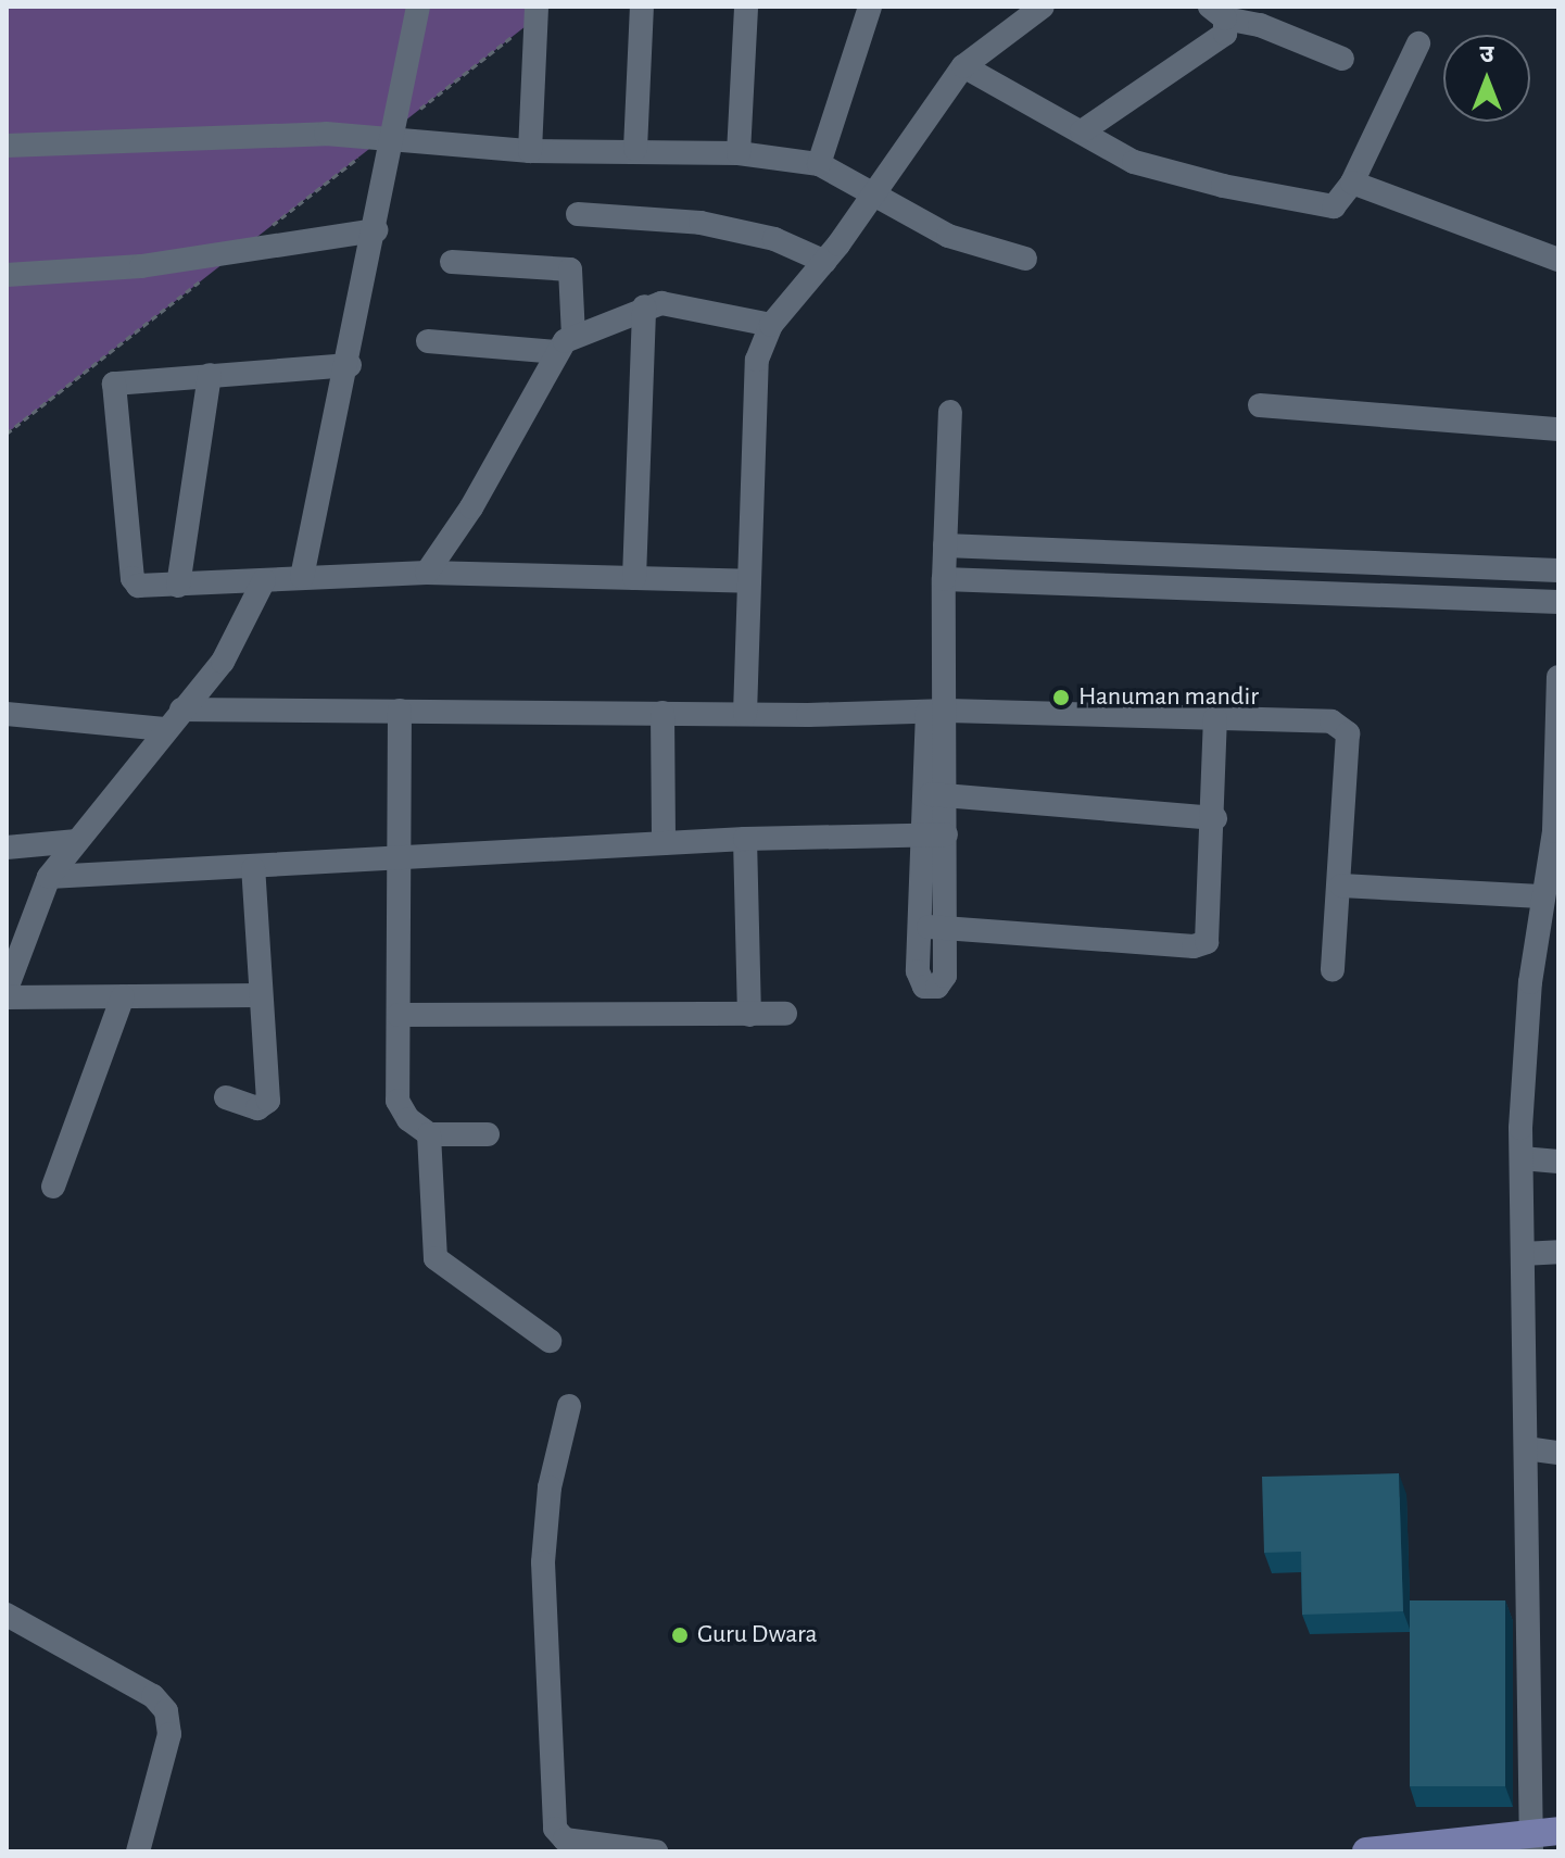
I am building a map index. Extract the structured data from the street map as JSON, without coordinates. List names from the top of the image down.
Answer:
{
  "places": ["Hanuman mandir", "Guru Dwara"],
  "north": "top"
}
